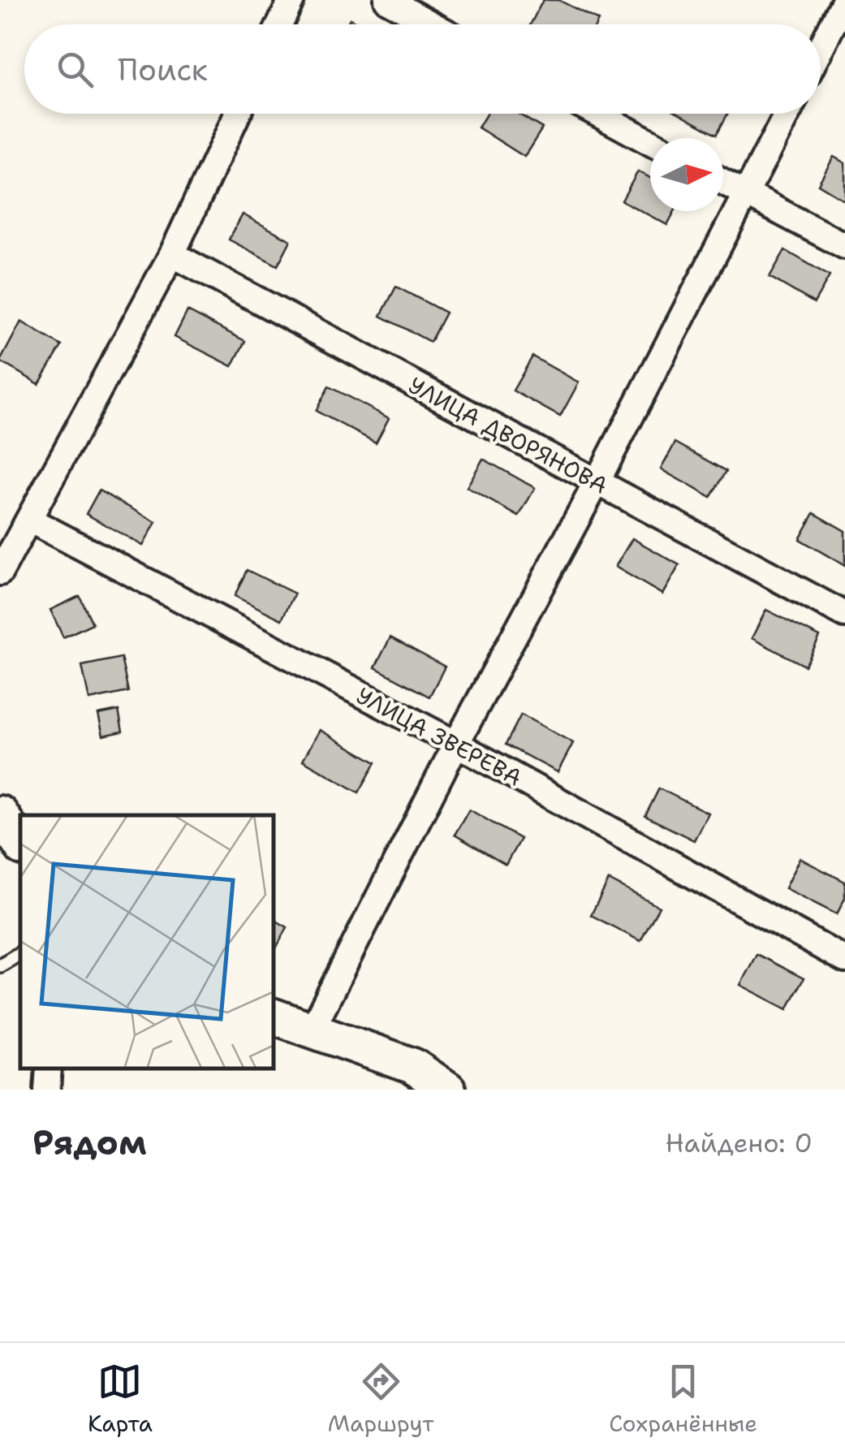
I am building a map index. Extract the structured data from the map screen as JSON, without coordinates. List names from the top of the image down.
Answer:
{
  "streets": {
    "street": ["УЛИЦА ДВОРЯНОВА", "УЛИЦА ЗВЕРЕВА"]
  },
  "north": "right",
  "page": {
    "search": "Поиск",
    "heading": ["Рядом", "Найдено: 0"],
    "nav": ["Карта", "Маршрут", "Сохранённые"]
  }
}
